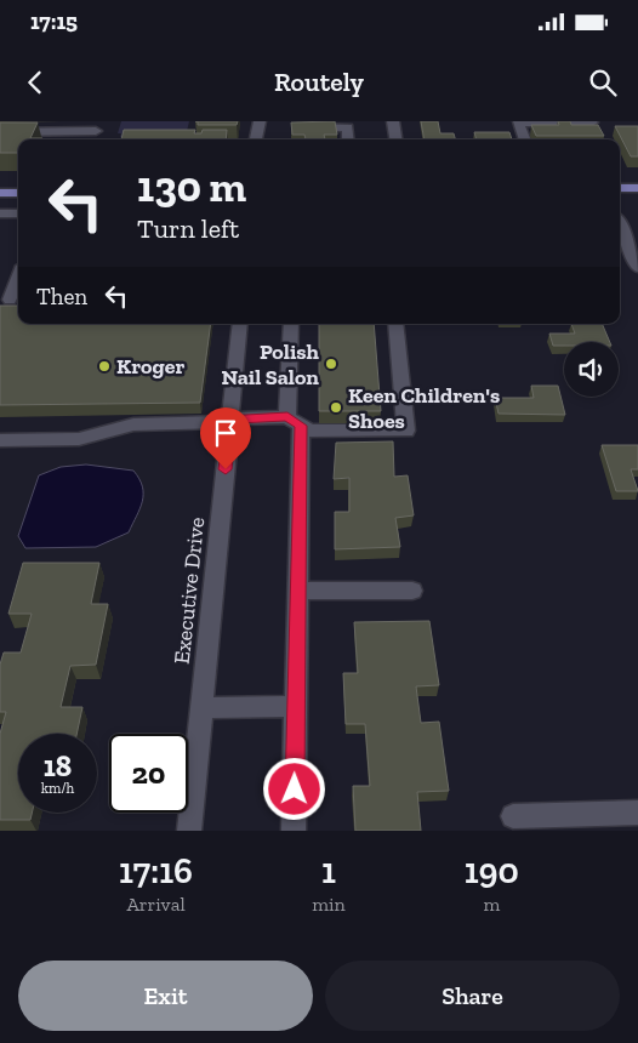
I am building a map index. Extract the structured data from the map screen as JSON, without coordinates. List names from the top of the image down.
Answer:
{
  "streets": {
    "street": ["Executive Drive"]
  },
  "places": ["Polish Nail Salon", "Kroger", "Keen Children's Shoes"],
  "page": {
    "status": "17:15",
    "header": "Routely",
    "turn": ["130 m", "Turn left"],
    "then": "Then",
    "speed": "18 km/h",
    "limit": "20",
    "eta": [
      "17:16",
      "Arrival",
      "1",
      "min",
      "190",
      "m"
    ],
    "buttons": ["Exit", "Share"]
  }
}
